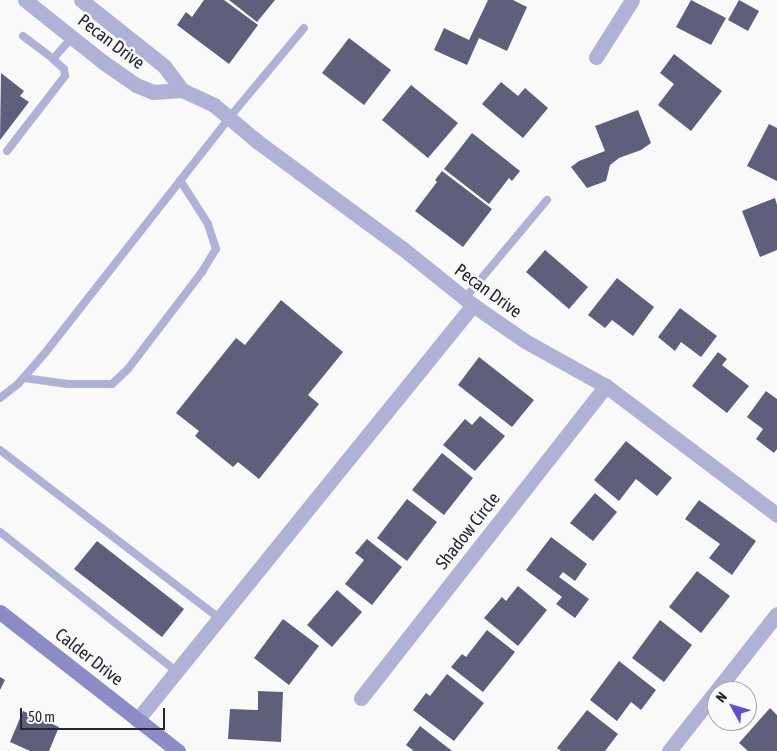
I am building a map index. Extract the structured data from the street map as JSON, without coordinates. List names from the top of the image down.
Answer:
{
  "streets": {
    "street": ["Pecan Drive", "Shadow Circle", "Calder Drive"]
  },
  "crossings": [
    ["Pecan Drive", "Shadow Circle"]
  ],
  "scale_bar": "50 m",
  "north": "top left"
}
